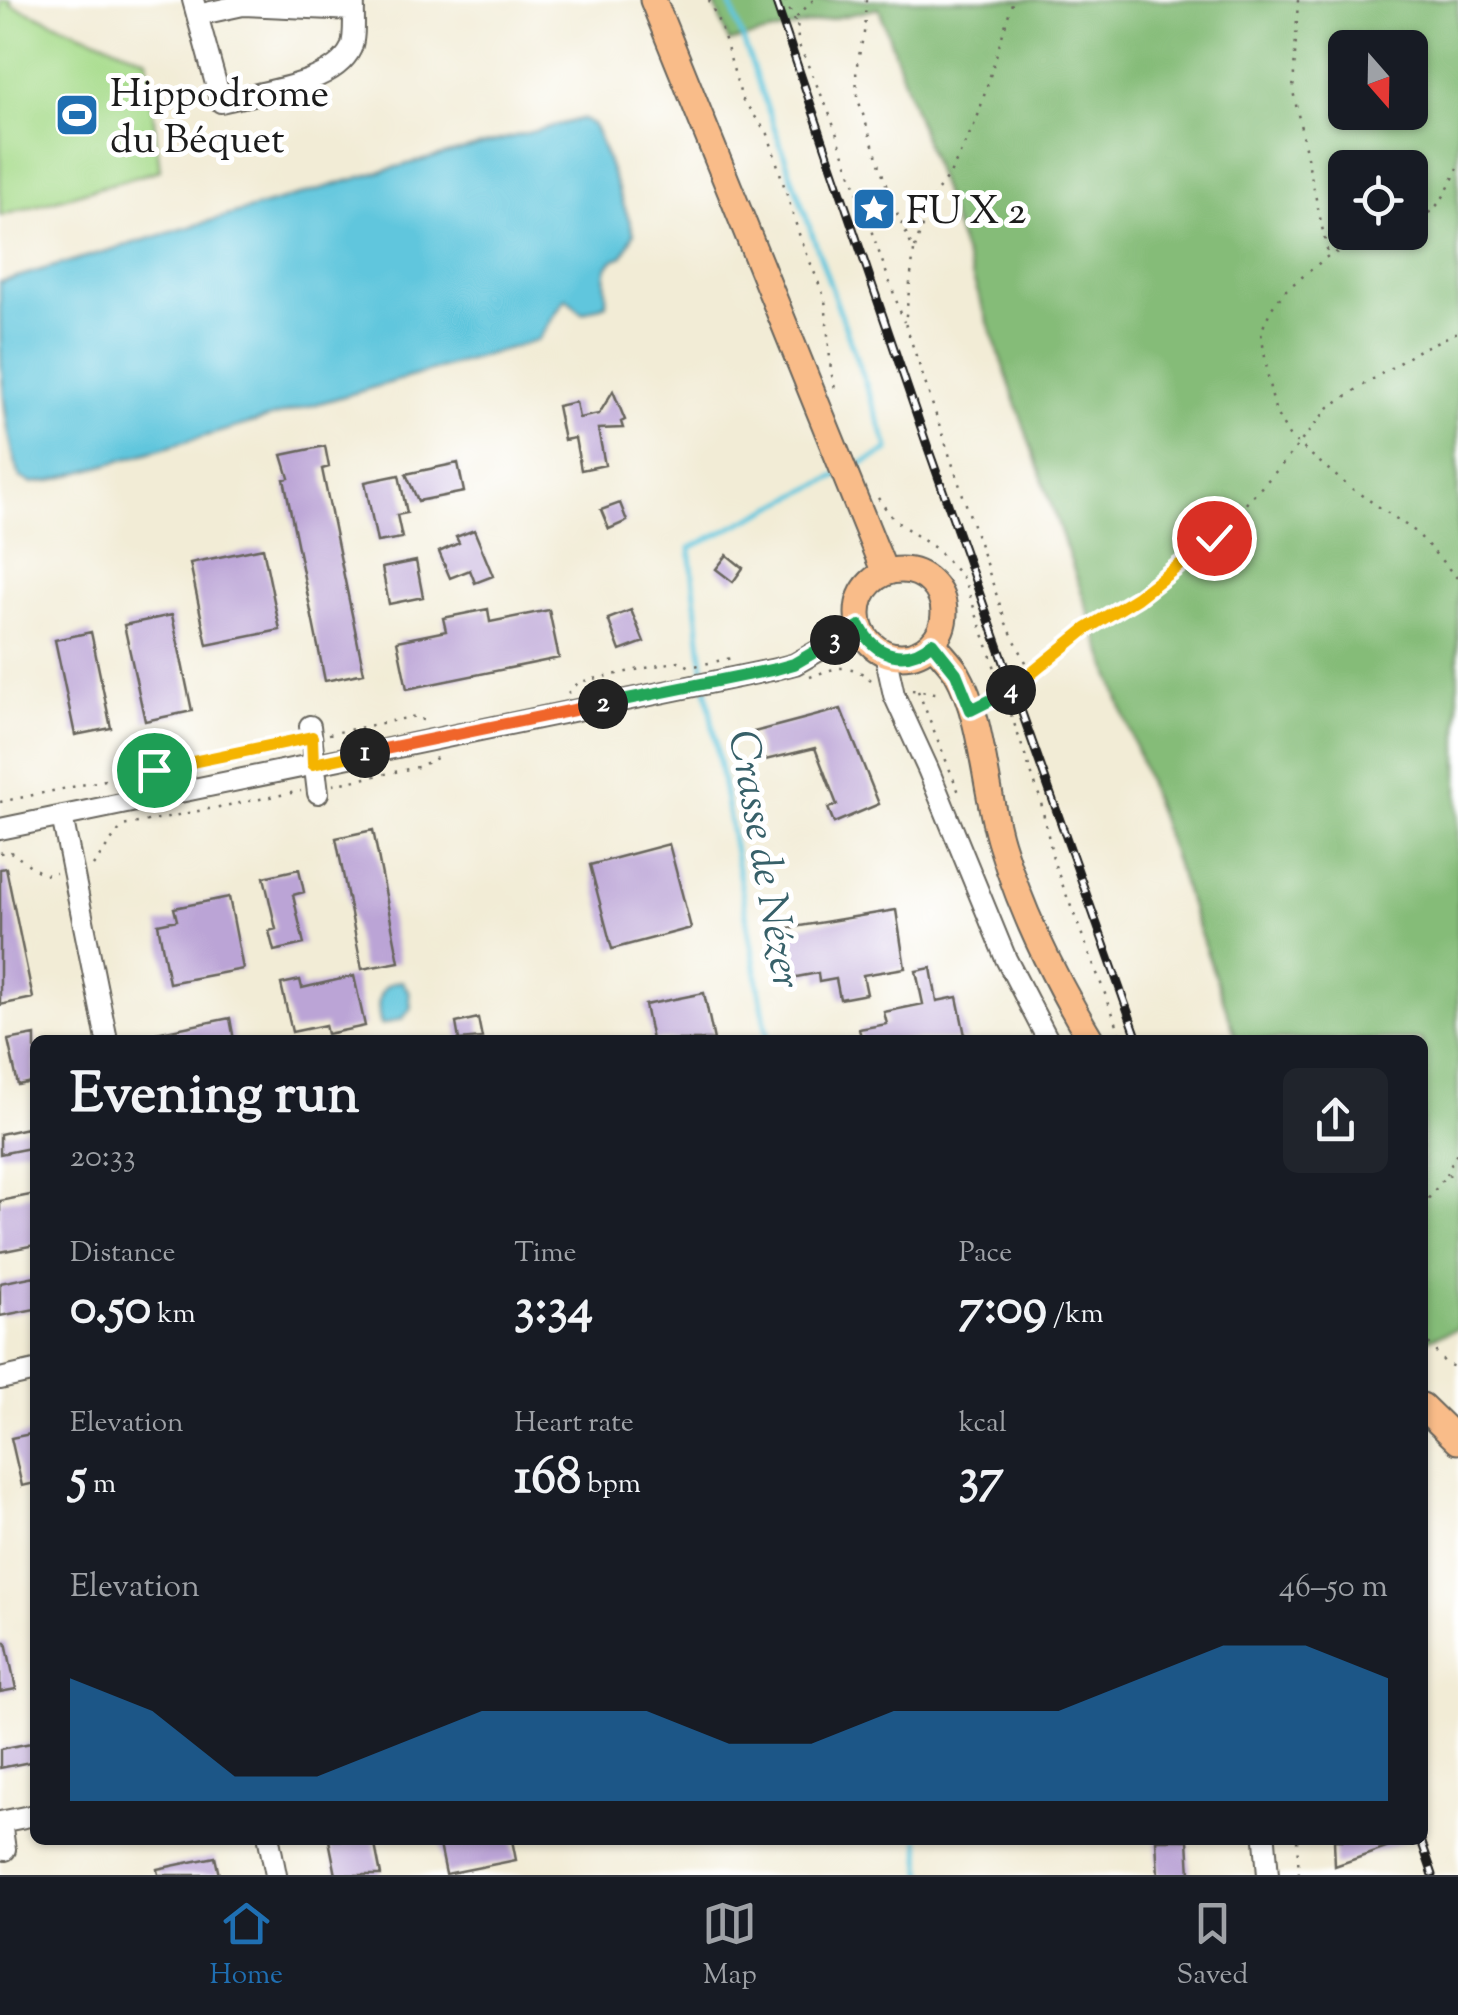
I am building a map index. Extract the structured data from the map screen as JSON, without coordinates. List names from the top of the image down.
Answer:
{
  "water": ["Crasse de Nézer"],
  "places": {
    "sports": ["Hippodrome du Béquet"],
    "place": ["FU X 2"]
  },
  "north": "bottom",
  "page": {
    "pins": [
      "3",
      "4",
      "2",
      "1"
    ],
    "heading": ["Evening run", "20:33"],
    "stats": [
      ["Distance", "0.50 km"],
      ["Time", "3:34"],
      ["Pace", "7:09 /km"],
      ["Elevation", "5 m"],
      ["Heart rate", "168 bpm"],
      ["kcal", "37"]
    ],
    "chart": ["Elevation", "46–50 m"],
    "tabs": ["Home", "Map", "Saved"]
  }
}
